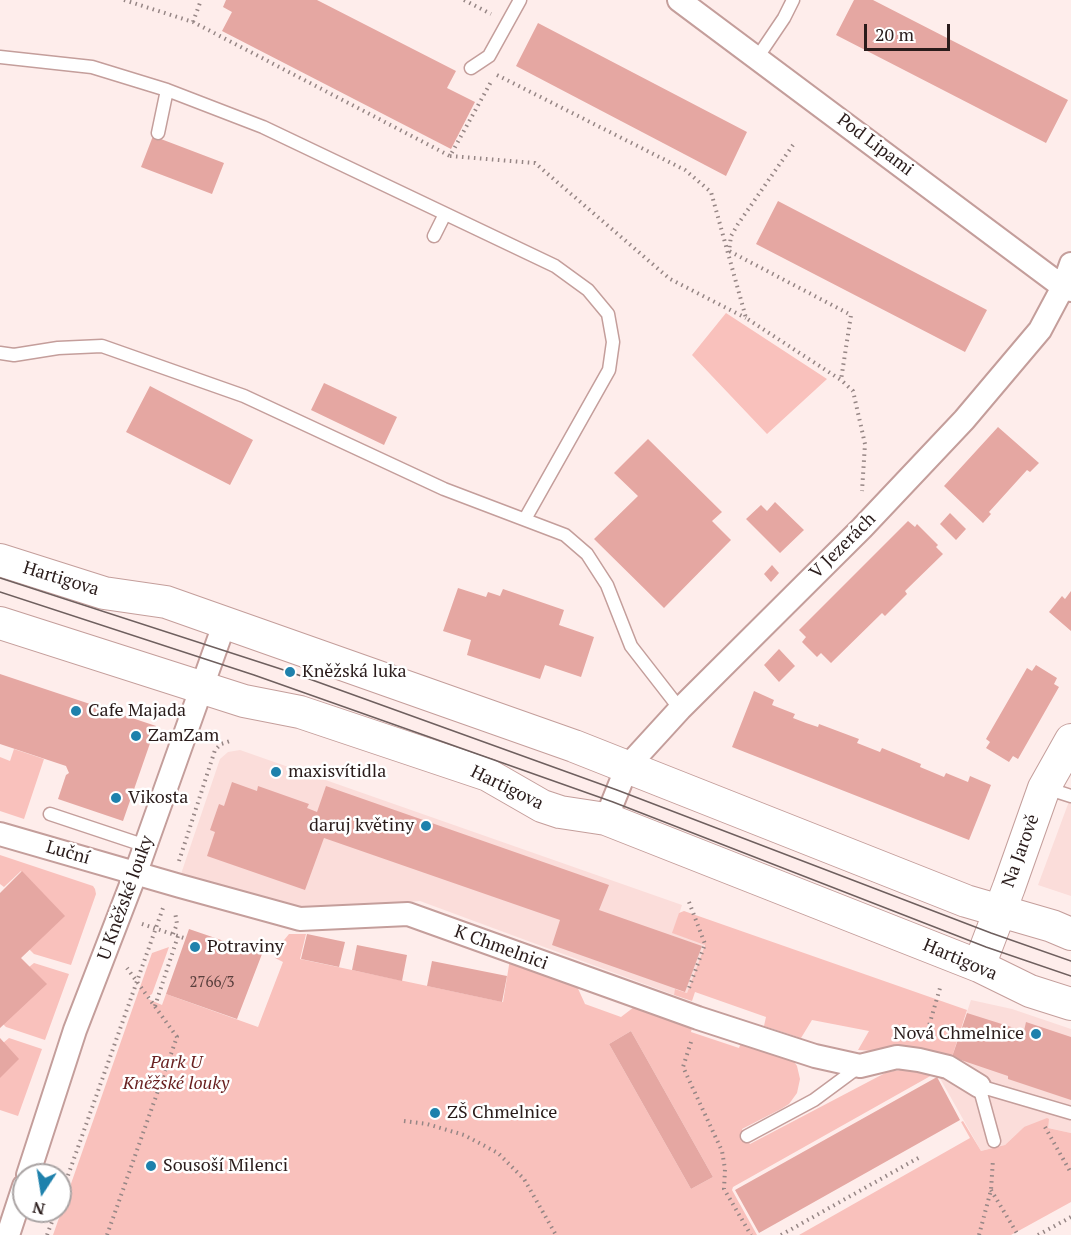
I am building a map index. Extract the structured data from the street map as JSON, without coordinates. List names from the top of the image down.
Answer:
{
  "streets": {
    "main road": ["Hartigova", "Na Jarově"],
    "street": [
      "Pod Lipami",
      "V Jezerách",
      "Luční",
      "U Kněžské louky",
      "K Chmelnici"
    ]
  },
  "crossings": [
    ["Pod Lipami", "V Jezerách"],
    ["V Jezerách", "Hartigova"],
    ["Hartigova", "Na Jarově"],
    ["Hartigova", "U Kněžské louky"],
    ["Luční", "U Kněžské louky"],
    ["Luční", "K Chmelnici"],
    ["U Kněžské louky", "K Chmelnici"]
  ],
  "parks": ["Park U Kněžské louky"],
  "places": [
    "Kněžská luka",
    "Cafe Majada",
    "ZamZam",
    "maxisvítidla",
    "Vikosta",
    "daruj květiny",
    "Potraviny",
    "Nová Chmelnice",
    "ZŠ Chmelnice",
    "Sousoší Milenci"
  ],
  "house_numbers": ["2766/3"],
  "scale_bar": "20 m",
  "north": "bottom"
}
